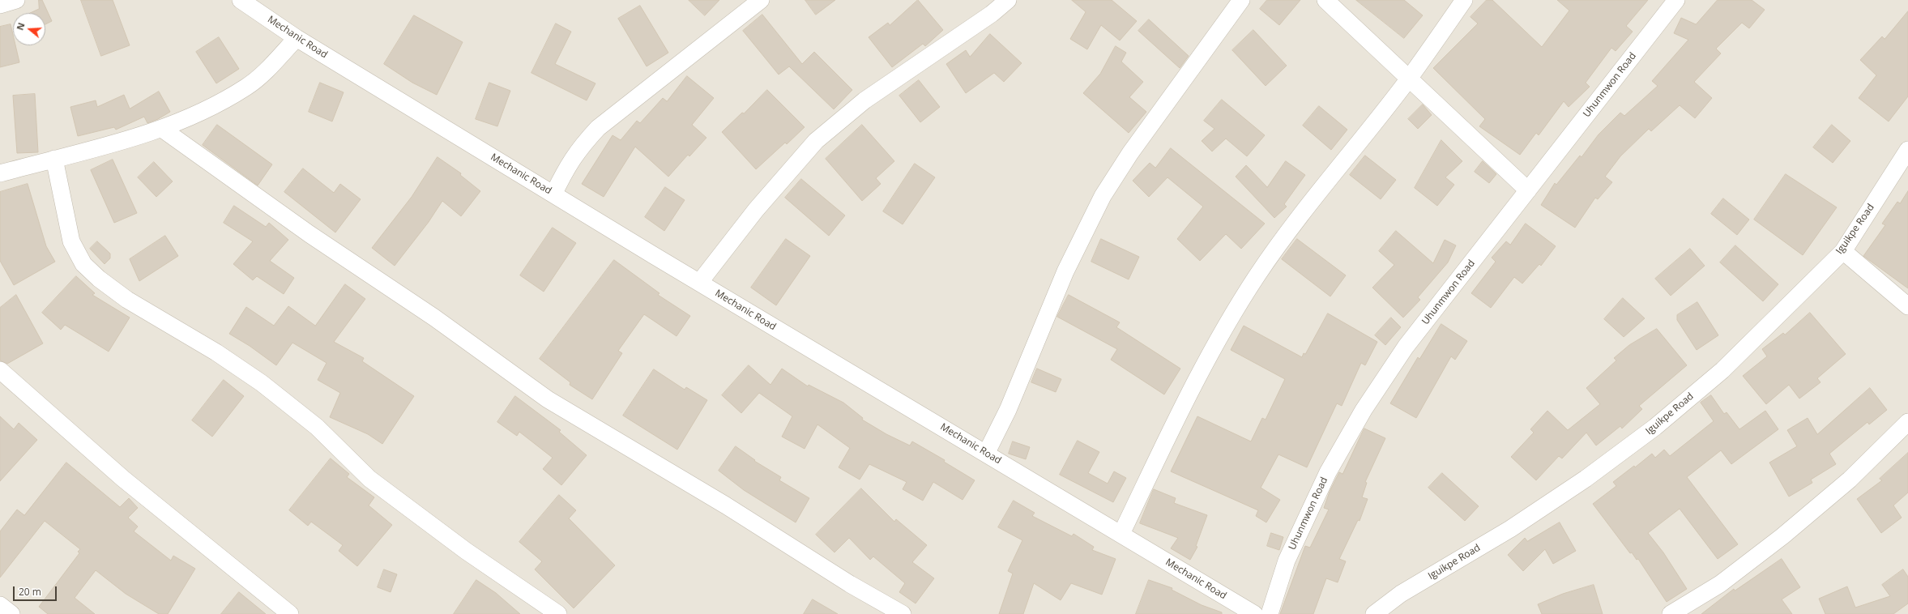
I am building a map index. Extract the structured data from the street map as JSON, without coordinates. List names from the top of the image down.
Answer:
{
  "streets": {
    "street": ["Mechanic Road", "Uhunmwon Road", "Iguikpe Road"]
  },
  "scale_bar": "20 m",
  "north": "left"
}
